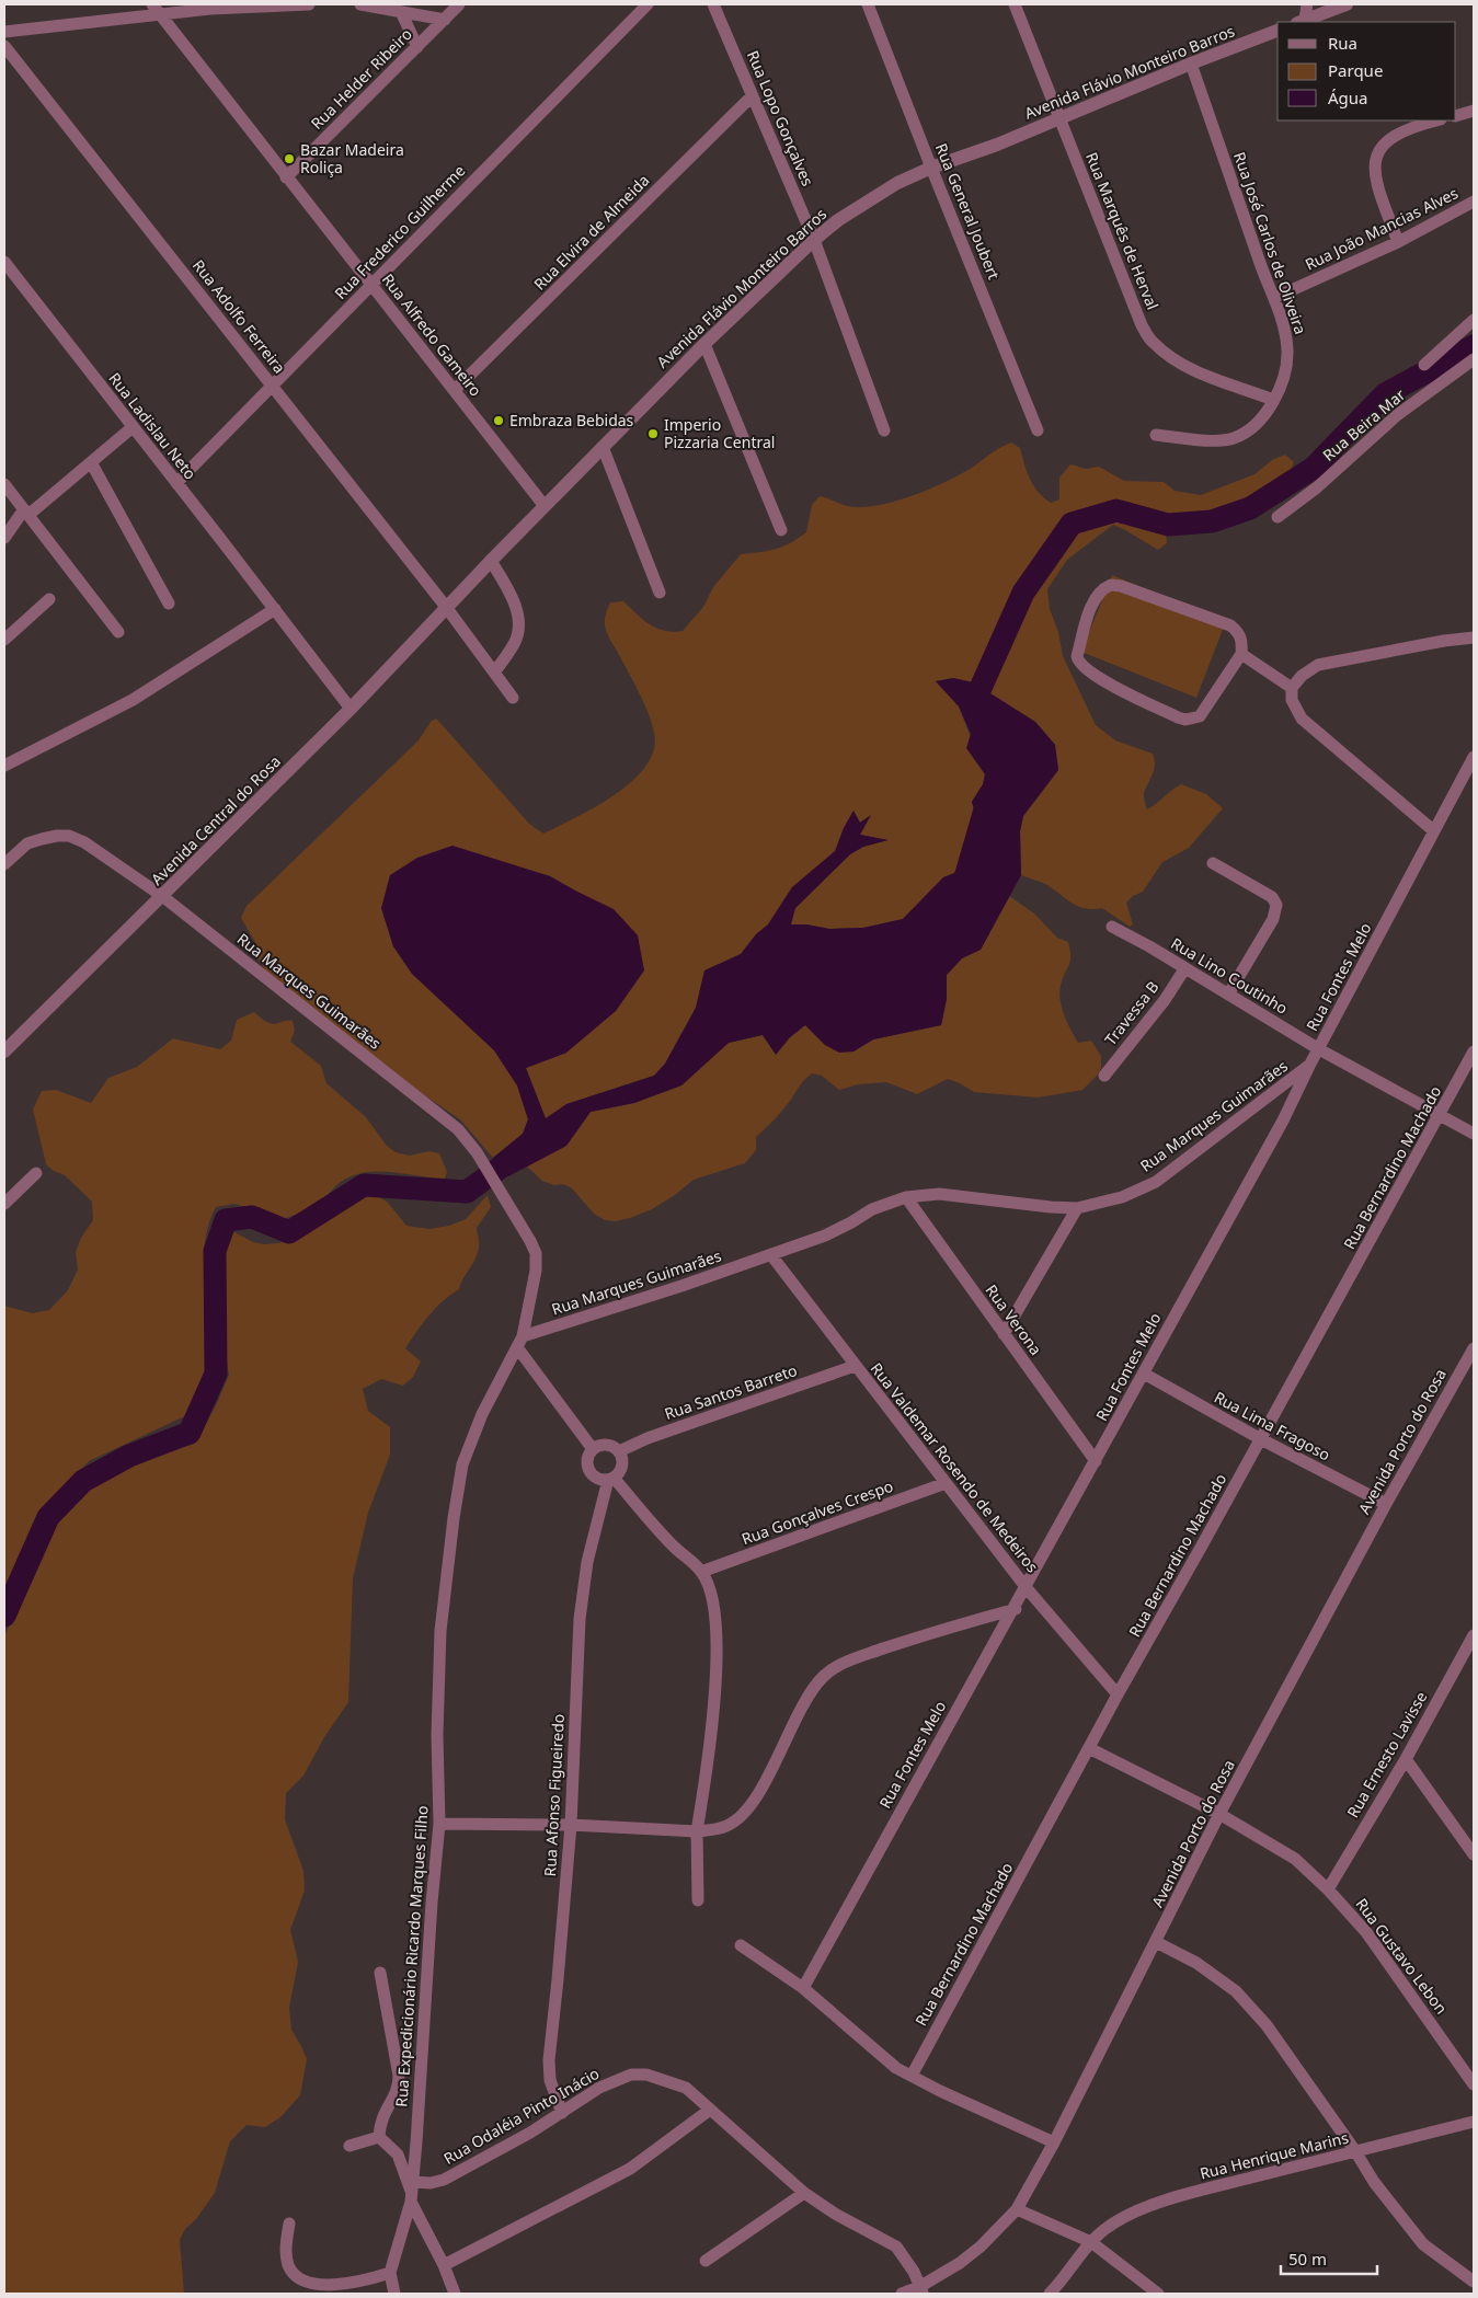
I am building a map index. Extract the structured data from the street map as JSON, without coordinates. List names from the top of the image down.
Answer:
{
  "streets": {
    "street": [
      "Avenida Flávio Monteiro Barros",
      "Rua Helder Ribeiro",
      "Rua Lopo Gonçalves",
      "Rua General Joubert",
      "Rua João Mancias Alves",
      "Rua Marquês de Herval",
      "Rua Frederico Guilherme",
      "Rua Elvira de Almeida",
      "Rua José Carlos de Oliveira",
      "Rua Adolfo Ferreira",
      "Rua Alfredo Gameiro",
      "Rua Beira Mar",
      "Rua Ladislau Neto",
      "Avenida Central do Rosa",
      "Rua Lino Coutinho",
      "Rua Fontes Melo",
      "Rua Marques Guimarães",
      "Travessa B",
      "Rua Bernardino Machado",
      "Rua Verona",
      "Rua Santos Barreto",
      "Rua Lima Fragoso",
      "Avenida Porto do Rosa",
      "Rua Valdemar Rosendo de Medeiros",
      "Rua Gonçalves Crespo",
      "Rua Ernesto Lavisse",
      "Rua Afonso Figueiredo",
      "Rua Expedicionário Ricardo Marques Filho",
      "Rua Gustavo Lebon",
      "Rua Odaléia Pinto Inácio",
      "Rua Henrique Marins"
    ]
  },
  "crossings": [
    ["Avenida Flávio Monteiro Barros", "Rua Lopo Gonçalves"],
    ["Avenida Flávio Monteiro Barros", "Rua General Joubert"],
    ["Avenida Flávio Monteiro Barros", "Rua Marquês de Herval"],
    ["Avenida Flávio Monteiro Barros", "Rua José Carlos de Oliveira"],
    ["Avenida Flávio Monteiro Barros", "Rua Adolfo Ferreira"],
    ["Avenida Flávio Monteiro Barros", "Rua Alfredo Gameiro"],
    ["Avenida Flávio Monteiro Barros", "Avenida Central do Rosa"],
    ["Rua Helder Ribeiro", "Rua Alfredo Gameiro"],
    ["Rua Lopo Gonçalves", "Rua Elvira de Almeida"],
    ["Rua João Mancias Alves", "Rua José Carlos de Oliveira"],
    ["Rua Marquês de Herval", "Rua José Carlos de Oliveira"],
    ["Rua Frederico Guilherme", "Rua Adolfo Ferreira"],
    ["Rua Frederico Guilherme", "Rua Alfredo Gameiro"],
    ["Rua Frederico Guilherme", "Rua Ladislau Neto"],
    ["Rua Elvira de Almeida", "Rua Alfredo Gameiro"],
    ["Rua Adolfo Ferreira", "Avenida Central do Rosa"],
    ["Rua Ladislau Neto", "Avenida Central do Rosa"],
    ["Avenida Central do Rosa", "Rua Marques Guimarães"],
    ["Rua Lino Coutinho", "Rua Fontes Melo"],
    ["Rua Lino Coutinho", "Travessa B"],
    ["Rua Lino Coutinho", "Rua Bernardino Machado"],
    ["Rua Fontes Melo", "Rua Marques Guimarães"],
    ["Rua Fontes Melo", "Rua Verona"],
    ["Rua Fontes Melo", "Rua Lima Fragoso"],
    ["Rua Fontes Melo", "Rua Valdemar Rosendo de Medeiros"],
    ["Rua Marques Guimarães", "Rua Verona"],
    ["Rua Marques Guimarães", "Rua Valdemar Rosendo de Medeiros"],
    ["Rua Marques Guimarães", "Rua Expedicionário Ricardo Marques Filho"],
    ["Rua Bernardino Machado", "Rua Lima Fragoso"],
    ["Rua Bernardino Machado", "Rua Valdemar Rosendo de Medeiros"],
    ["Rua Bernardino Machado", "Rua Gustavo Lebon"],
    ["Rua Santos Barreto", "Rua Valdemar Rosendo de Medeiros"],
    ["Rua Santos Barreto", "Rua Afonso Figueiredo"],
    ["Rua Lima Fragoso", "Avenida Porto do Rosa"],
    ["Avenida Porto do Rosa", "Rua Gustavo Lebon"],
    ["Avenida Porto do Rosa", "Rua Odaléia Pinto Inácio"],
    ["Rua Valdemar Rosendo de Medeiros", "Rua Gonçalves Crespo"],
    ["Rua Ernesto Lavisse", "Rua Gustavo Lebon"],
    ["Rua Afonso Figueiredo", "Rua Odaléia Pinto Inácio"],
    ["Rua Expedicionário Ricardo Marques Filho", "Rua Odaléia Pinto Inácio"]
  ],
  "places": ["Bazar Madeira Roliça", "Embraza Bebidas", "Imperio Pizzaria Central"],
  "legend": ["Rua", "Parque", "Água"],
  "scale_bar": "50 m"
}
